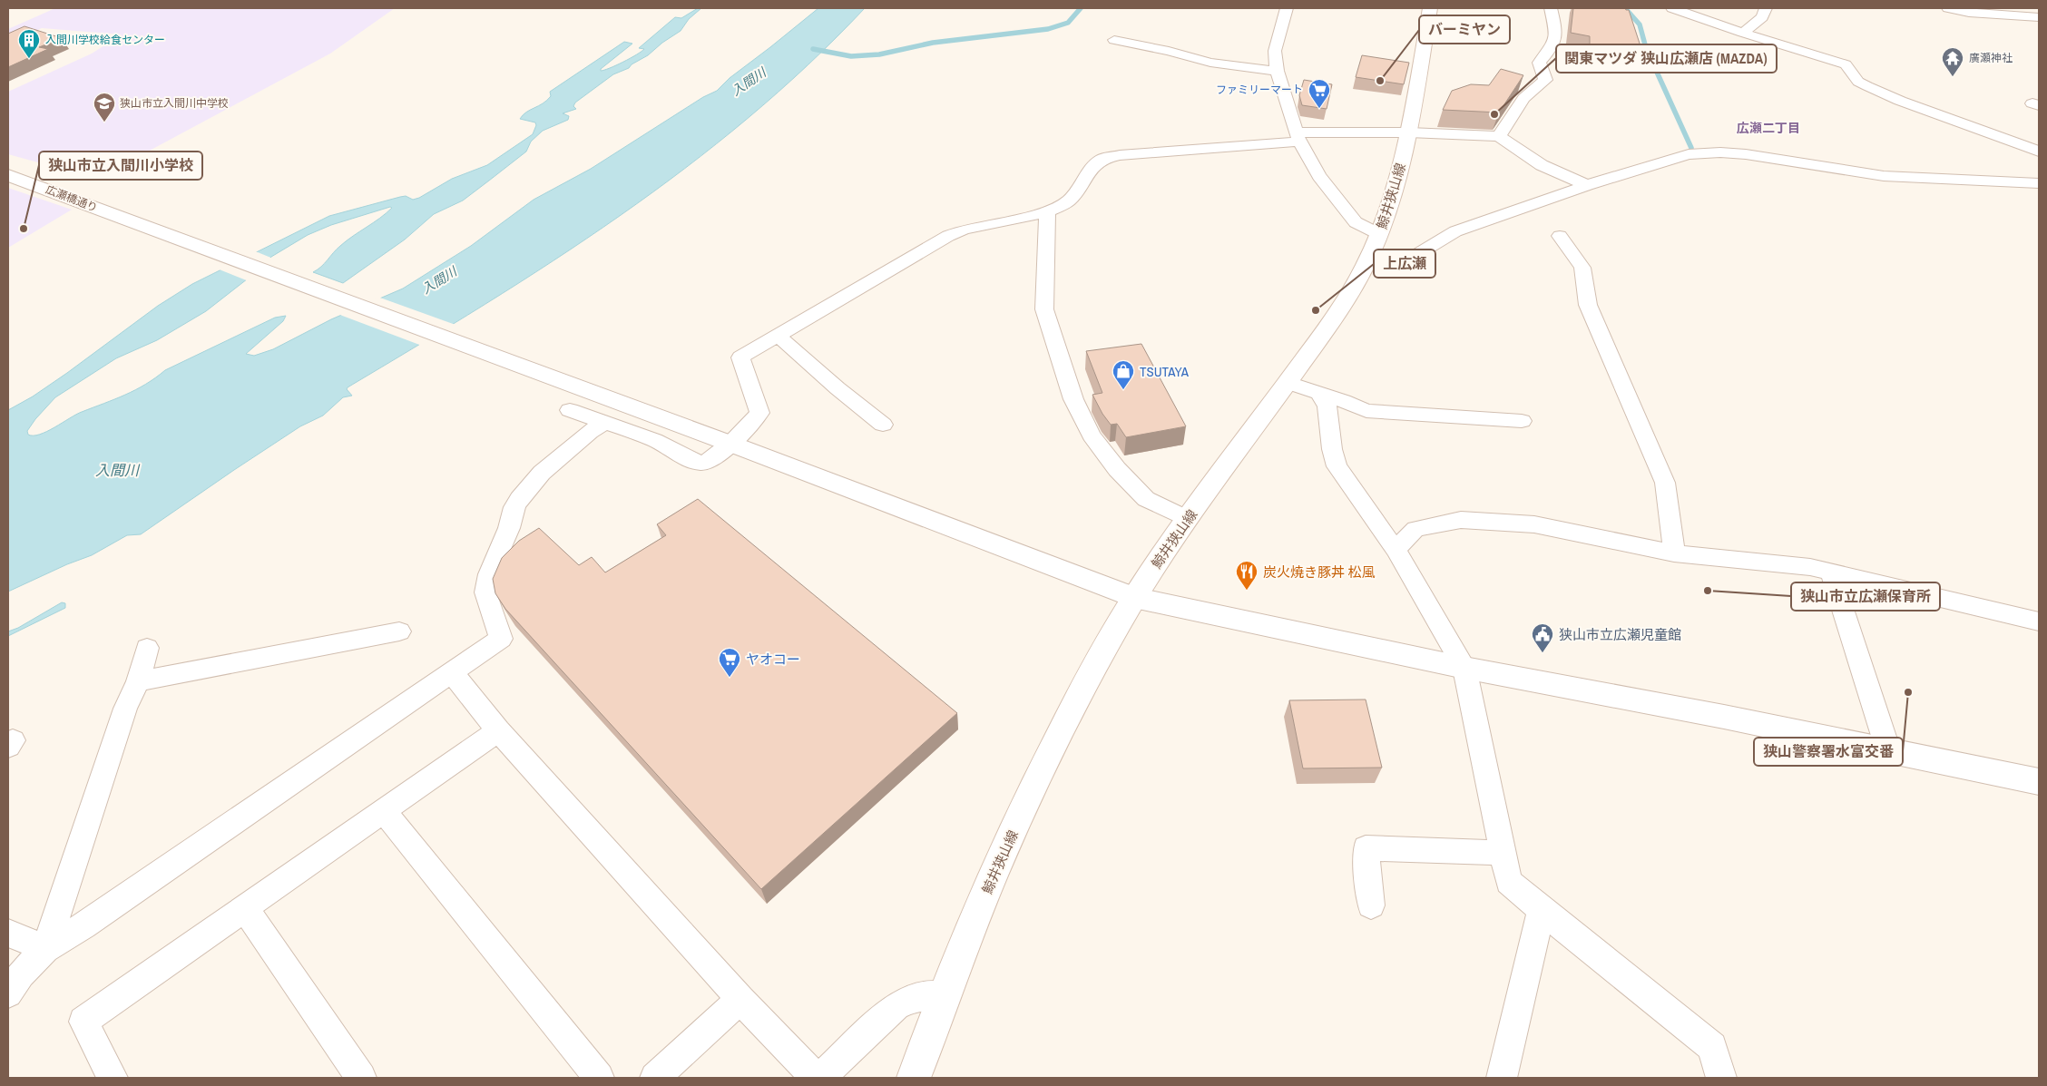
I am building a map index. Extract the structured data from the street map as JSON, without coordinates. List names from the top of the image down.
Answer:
{
  "streets": {
    "street": ["鯨井狭山線", "広瀬橋通り"]
  },
  "crossings": [
    ["鯨井狭山線", "広瀬橋通り"]
  ],
  "districts": ["広瀬二丁目"],
  "water": ["入間川"],
  "places": {
    "building": ["入間川学校給食センター"],
    "temple": ["廣瀬神社"],
    "other": [
      "バーミヤン",
      "関東マツダ 狭山広瀬店 (MAZDA)",
      "狭山市立入間川小学校",
      "上広瀬",
      "狭山市立広瀬保育所",
      "狭山警察署水富交番"
    ],
    "supermarket": ["ファミリーマート", "ヤオコー"],
    "school or university": ["狭山市立入間川中学校"],
    "shop": ["TSUTAYA"],
    "restaurant": ["炭火焼き豚丼 松風"],
    "public building": ["狭山市立広瀬児童館"]
  }
}
